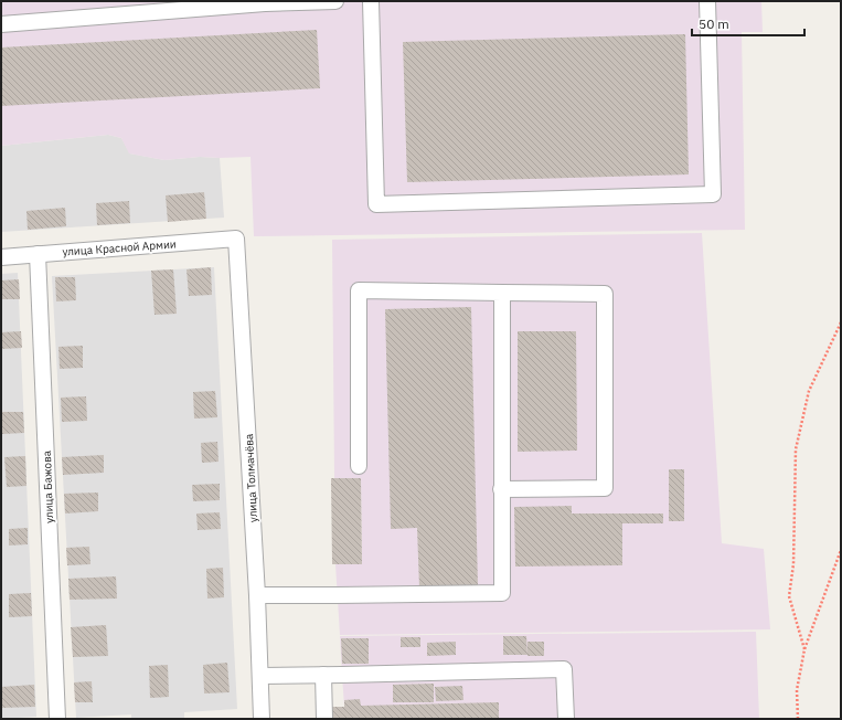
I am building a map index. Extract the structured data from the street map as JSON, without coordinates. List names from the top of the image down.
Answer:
{
  "streets": {
    "street": ["улица Красной Армии", "улица Толмачёва", "улица Бажова"]
  },
  "crossings": [
    ["улица Красной Армии", "улица Толмачёва"],
    ["улица Красной Армии", "улица Бажова"]
  ],
  "scale_bar": "50 m"
}
